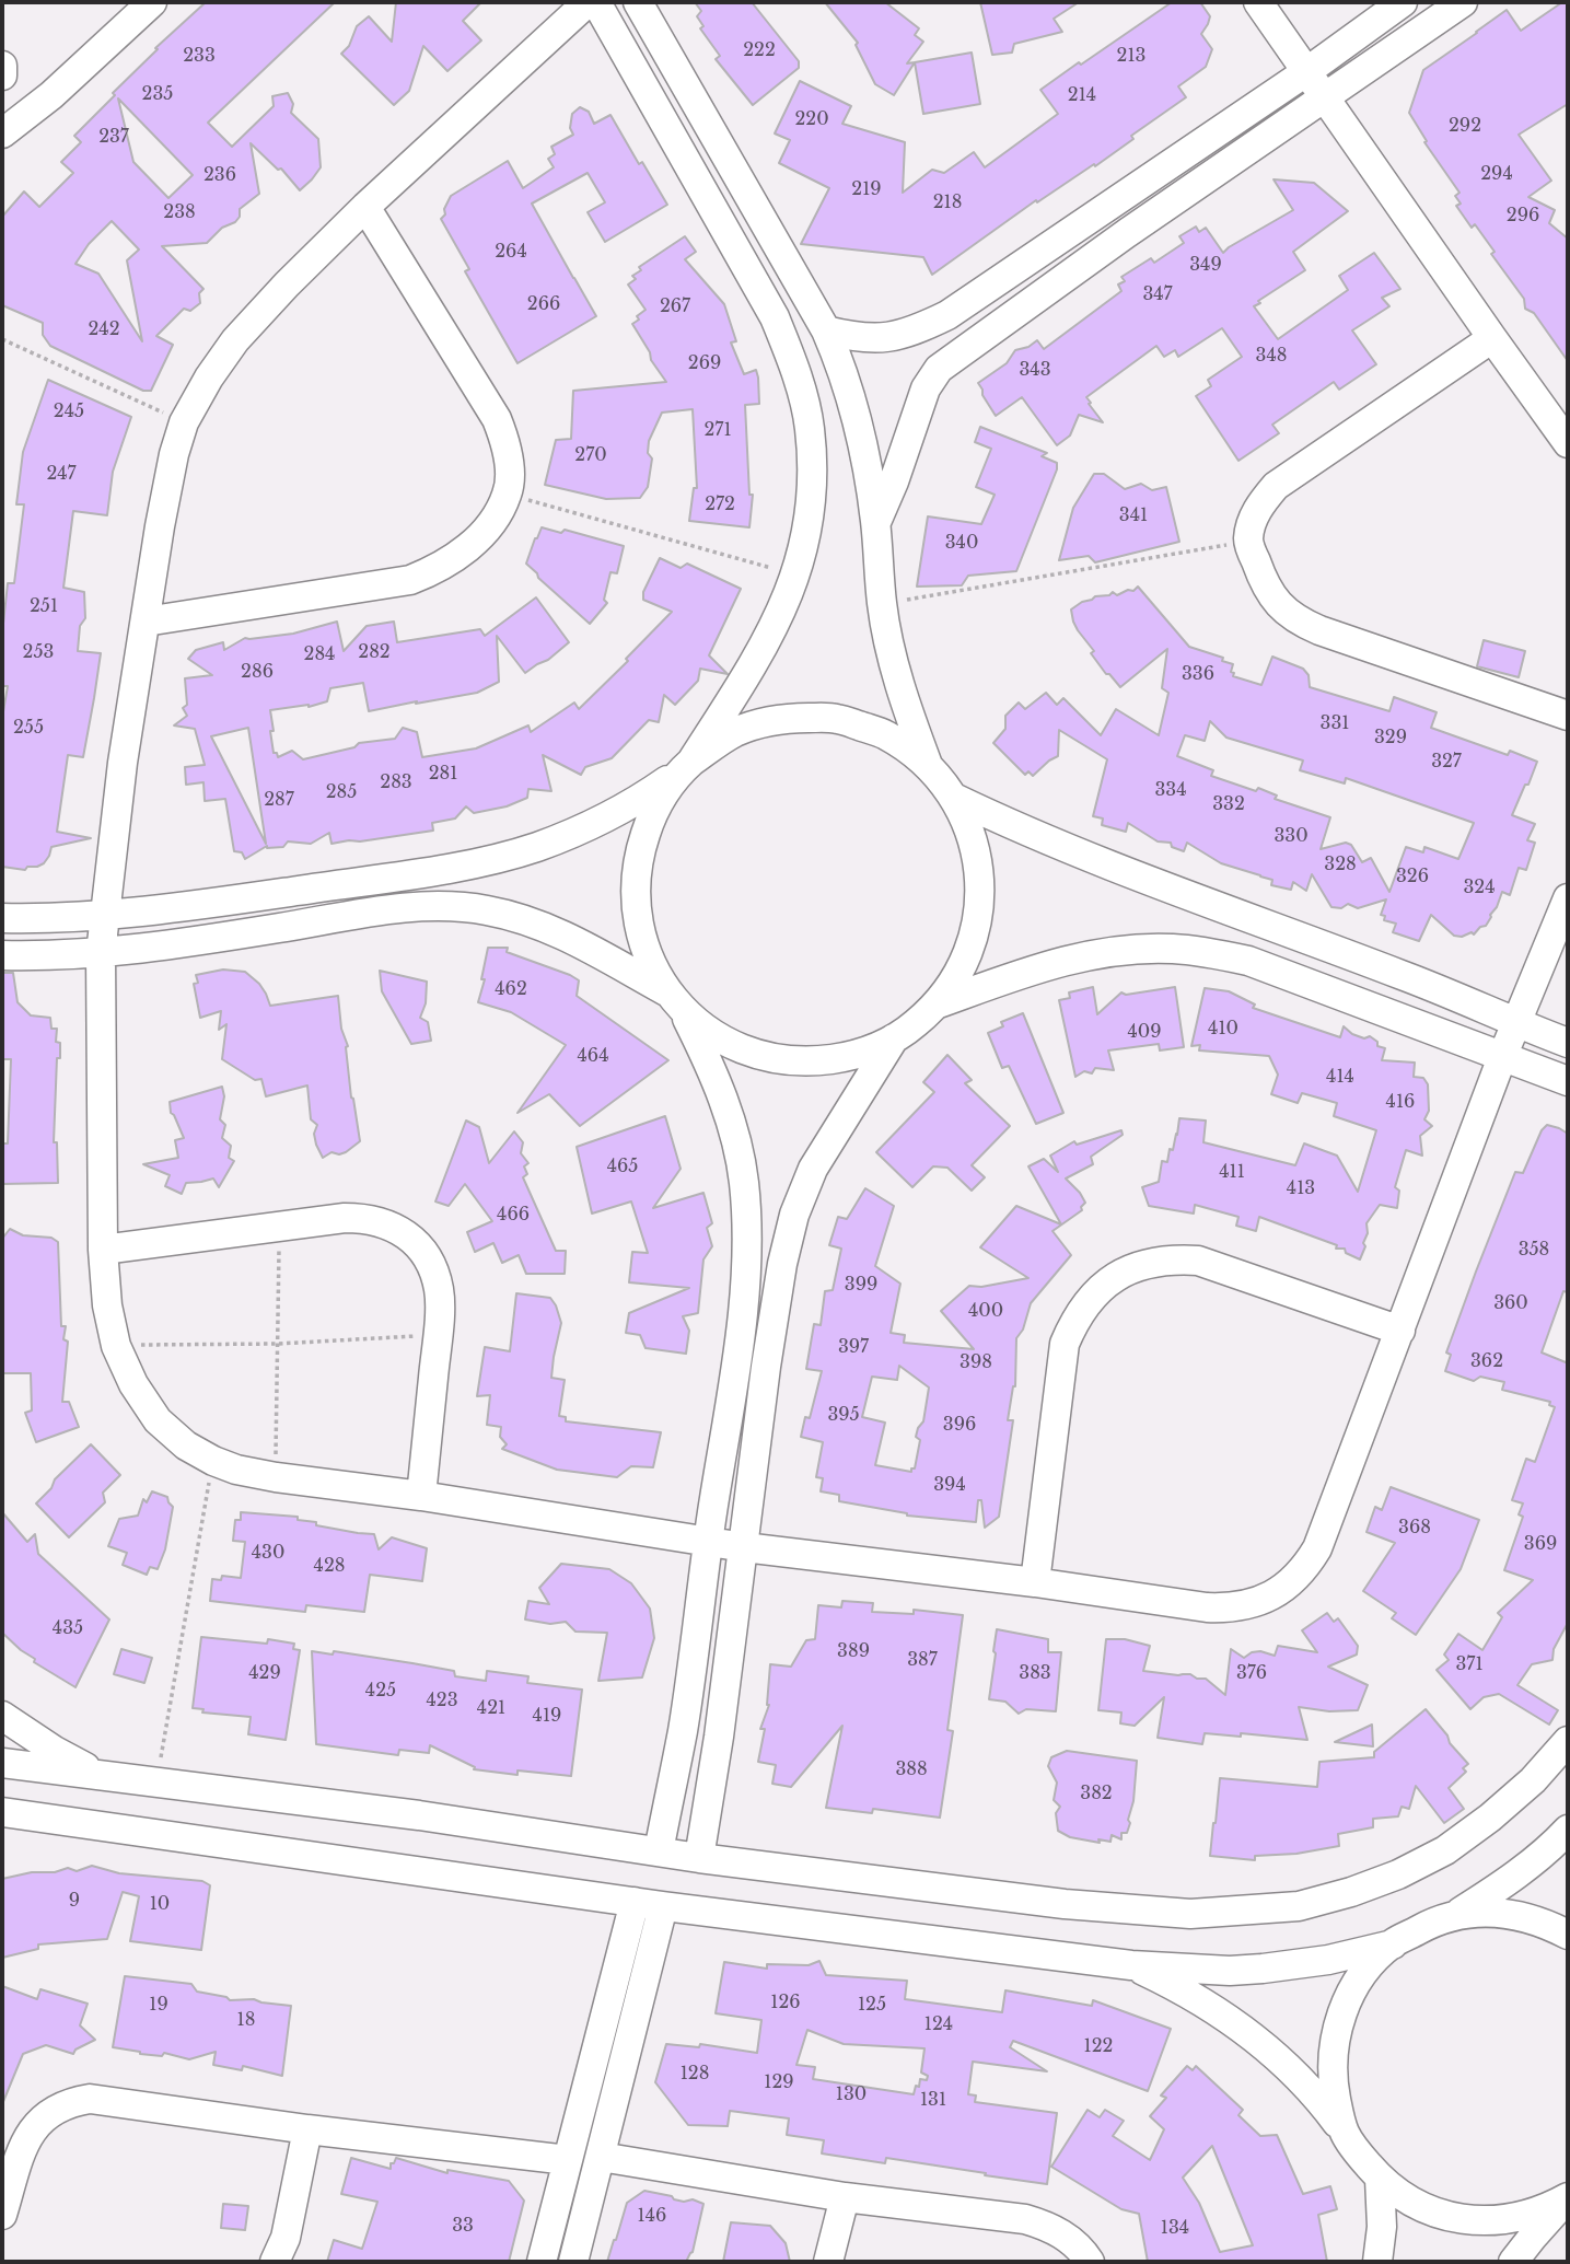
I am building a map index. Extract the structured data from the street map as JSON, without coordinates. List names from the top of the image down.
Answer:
{
  "house_numbers": [
    "222",
    "233",
    "213",
    "235",
    "214",
    "220",
    "292",
    "237",
    "294",
    "236",
    "219",
    "218",
    "238",
    "296",
    "264",
    "349",
    "347",
    "266",
    "267",
    "242",
    "348",
    "269",
    "343",
    "245",
    "271",
    "270",
    "247",
    "272",
    "341",
    "340",
    "251",
    "253",
    "282",
    "284",
    "286",
    "336",
    "331",
    "255",
    "329",
    "327",
    "281",
    "283",
    "334",
    "285",
    "287",
    "332",
    "330",
    "328",
    "326",
    "324",
    "462",
    "410",
    "409",
    "464",
    "414",
    "416",
    "465",
    "411",
    "413",
    "466",
    "358",
    "399",
    "360",
    "400",
    "397",
    "362",
    "398",
    "395",
    "396",
    "394",
    "368",
    "369",
    "430",
    "428",
    "435",
    "389",
    "387",
    "371",
    "429",
    "383",
    "376",
    "425",
    "423",
    "421",
    "419",
    "388",
    "382",
    "9",
    "10",
    "126",
    "19",
    "125",
    "18",
    "124",
    "122",
    "128",
    "129",
    "130",
    "131",
    "146",
    "33",
    "134"
  ]
}
